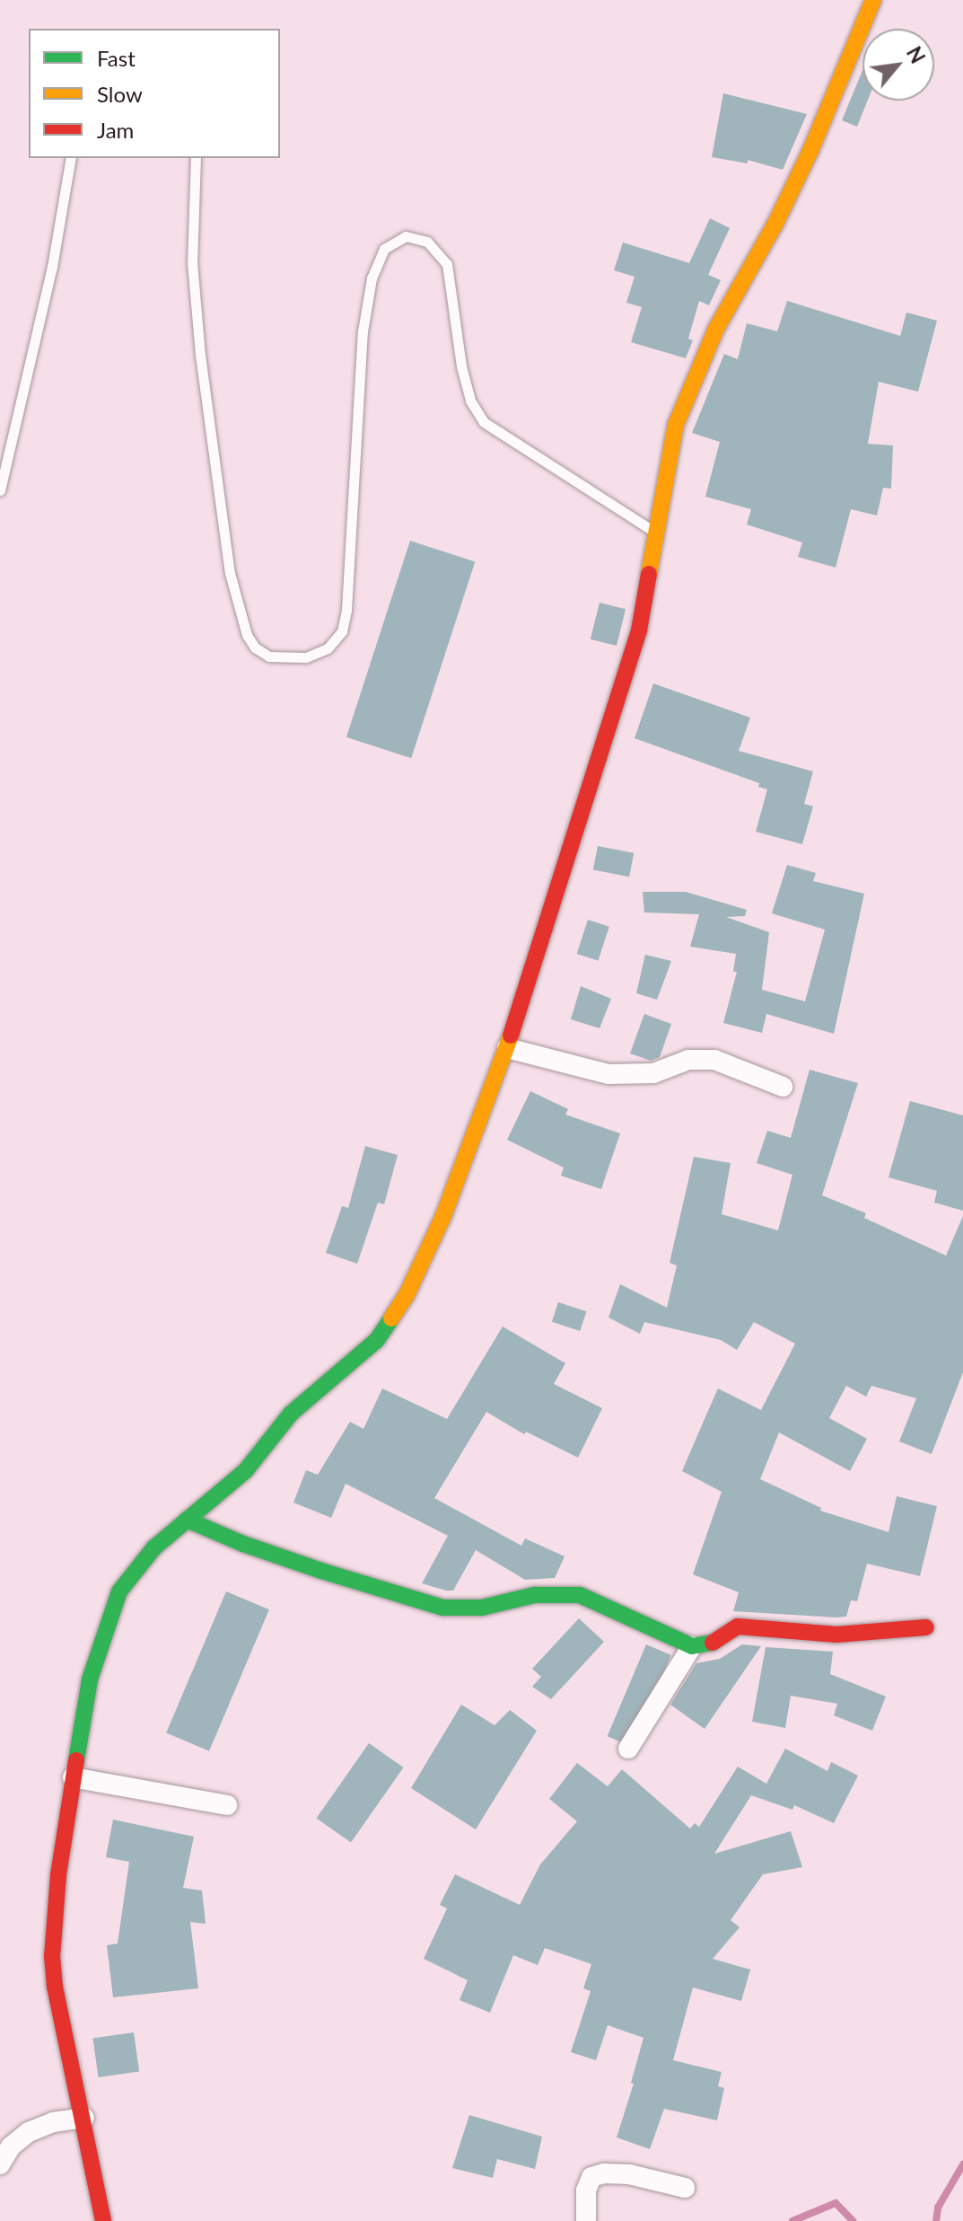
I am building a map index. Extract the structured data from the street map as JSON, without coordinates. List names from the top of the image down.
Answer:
{
  "legend": ["Fast", "Slow", "Jam"],
  "north": "top right"
}
